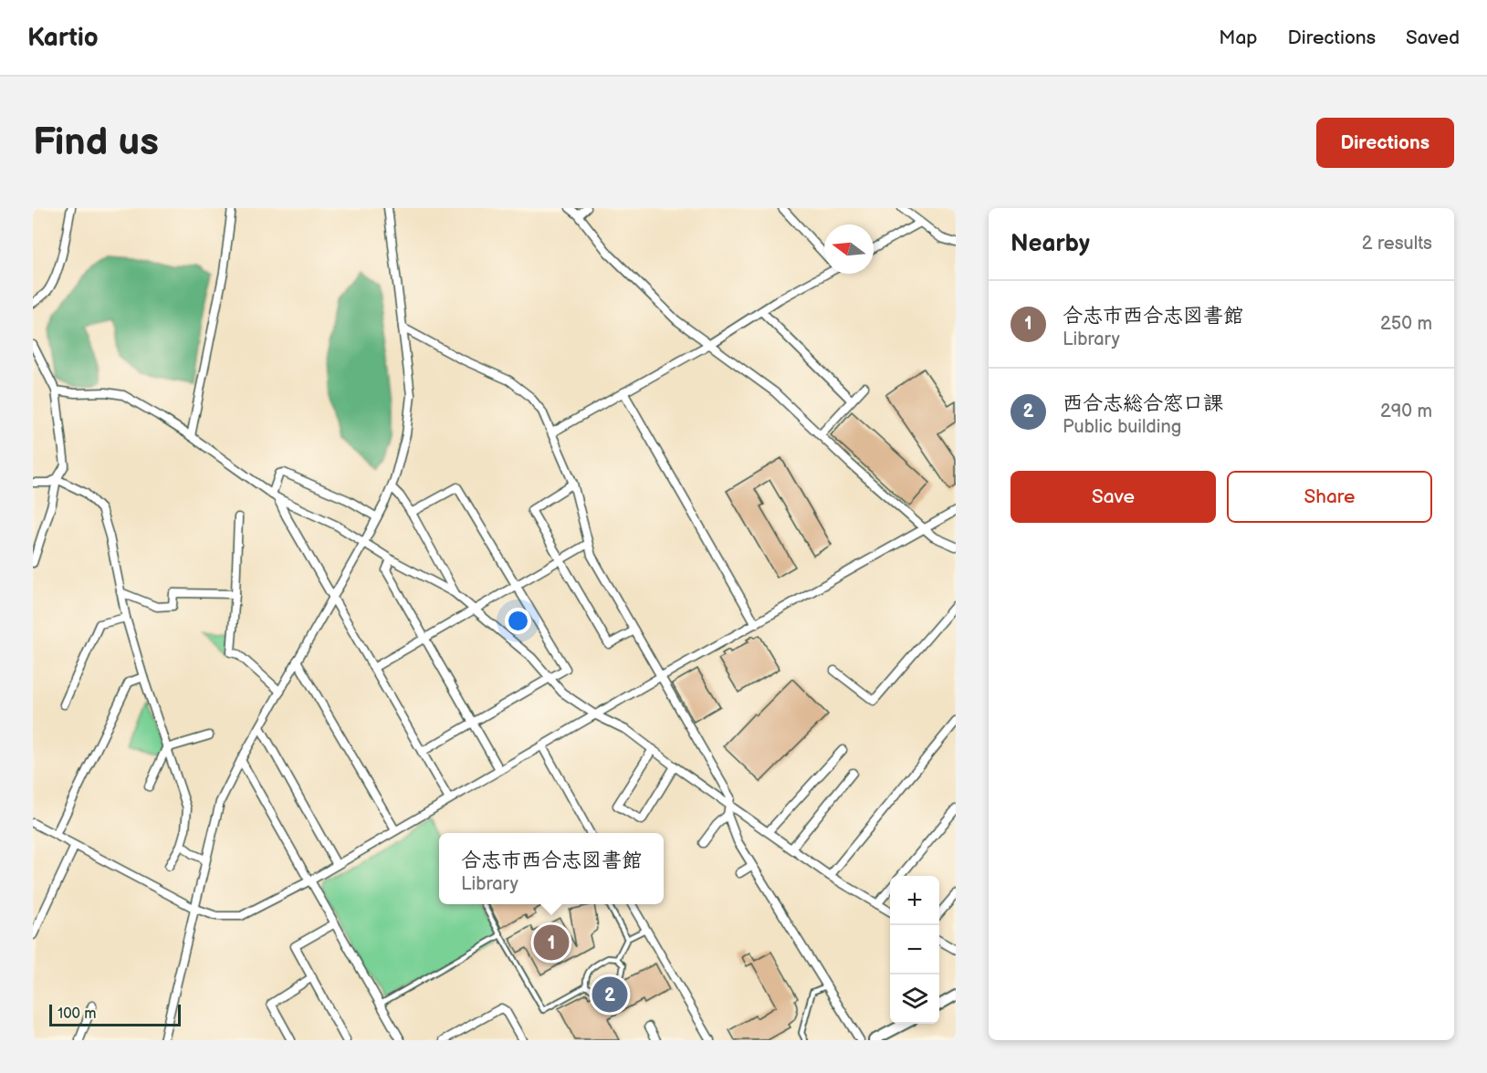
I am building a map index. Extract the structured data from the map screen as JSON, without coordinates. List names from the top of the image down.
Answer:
{
  "scale_bar": "100 m",
  "north": "left",
  "page": {
    "header": "Kartio",
    "nav": ["Map", "Directions", "Saved"],
    "buttons": [
      "Directions",
      ["Save", "Share"]
    ],
    "title": "Find us",
    "heading": ["Nearby", "2 results"],
    "list": [
      {
        "mark": "1",
        "name": "合志市西合志図書館",
        "note": "Library",
        "value": "250 m"
      },
      {
        "mark": "2",
        "name": "西合志総合窓口課",
        "note": "Public building",
        "value": "290 m"
      }
    ],
    "popup": ["合志市西合志図書館", "Library"],
    "map_buttons": ["+", "−"],
    "pins": ["1", "2"],
    "scale": "100 m"
  }
}
